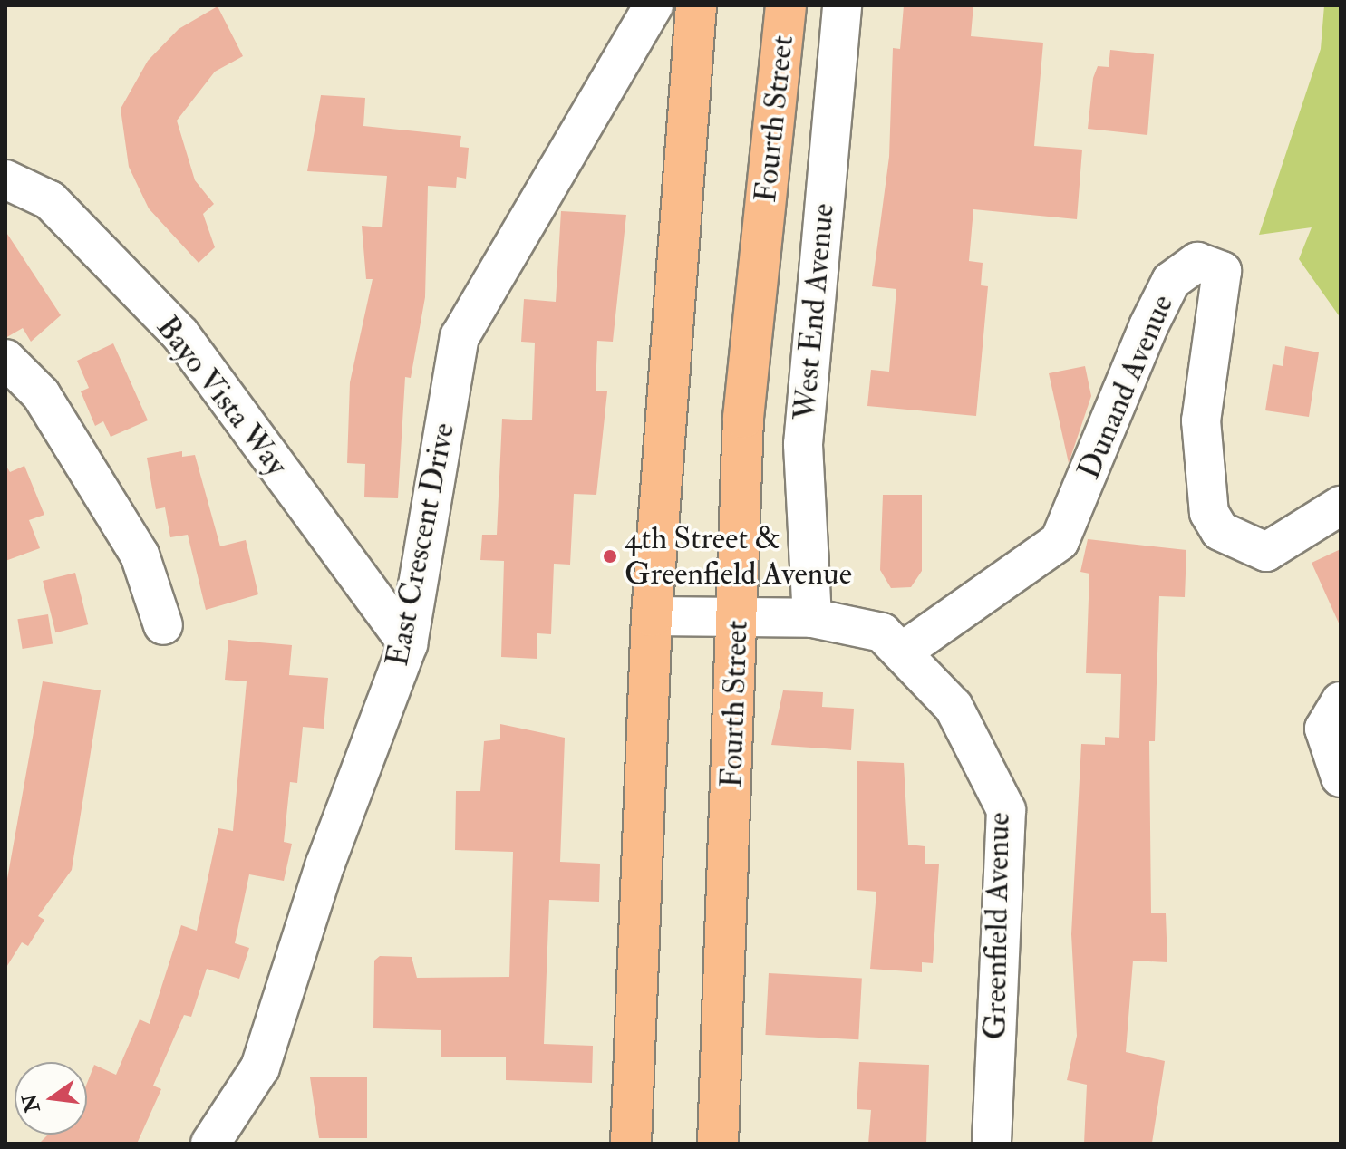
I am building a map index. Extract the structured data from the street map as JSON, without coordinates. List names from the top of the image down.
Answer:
{
  "streets": {
    "main road": ["Fourth Street"],
    "street": [
      "West End Avenue",
      "Dunand Avenue",
      "Bayo Vista Way",
      "East Crescent Drive",
      "Greenfield Avenue"
    ]
  },
  "crossings": [
    ["Fourth Street", "Greenfield Avenue"],
    ["West End Avenue", "Greenfield Avenue"],
    ["Dunand Avenue", "Greenfield Avenue"],
    ["Bayo Vista Way", "East Crescent Drive"]
  ],
  "places": ["4th Street & Greenfield Avenue"],
  "north": "left"
}
